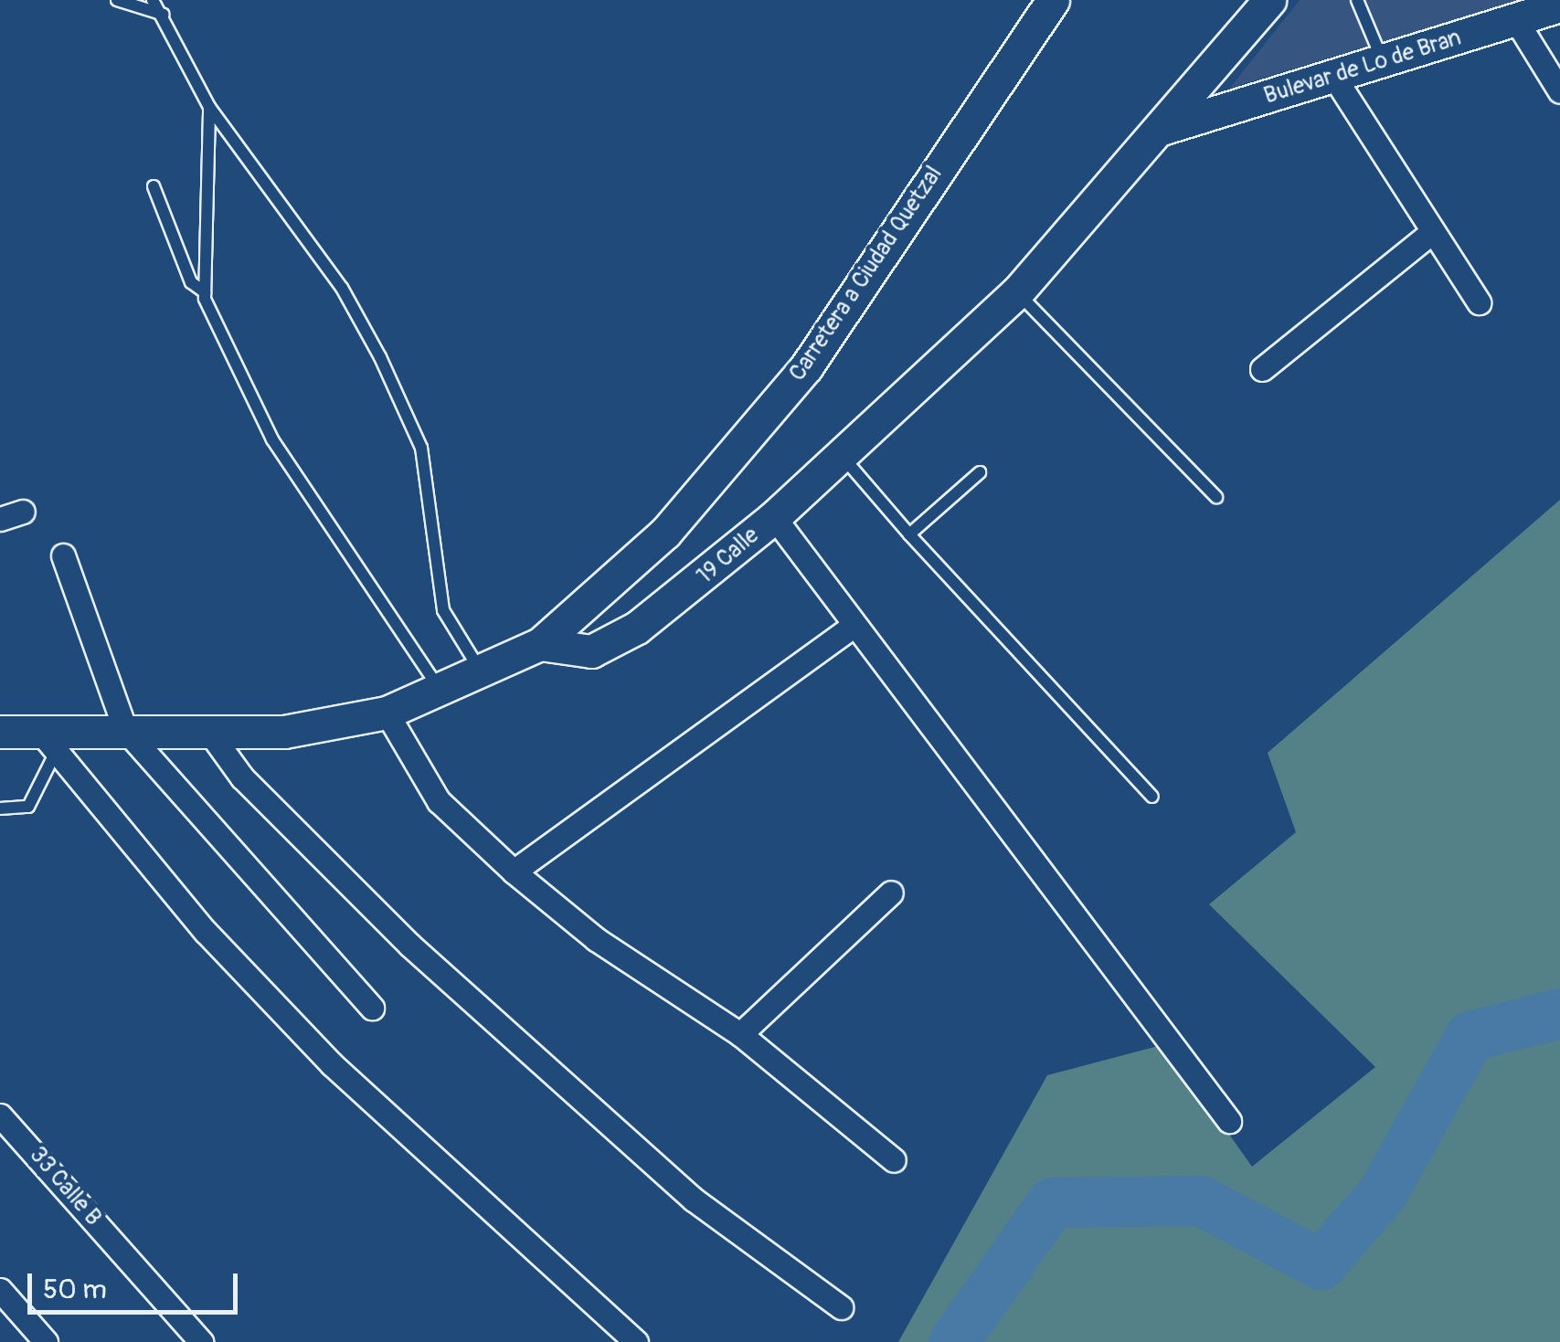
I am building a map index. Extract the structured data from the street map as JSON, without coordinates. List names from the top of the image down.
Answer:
{
  "streets": {
    "street": [
      "Bulevar de Lo de Bran",
      "Carretera a Ciudad Quetzal",
      "19 Calle",
      "33 Calle B"
    ]
  },
  "crossings": [
    ["Bulevar de Lo de Bran", "19 Calle"],
    ["Carretera a Ciudad Quetzal", "19 Calle"]
  ],
  "scale_bar": "50 m"
}
